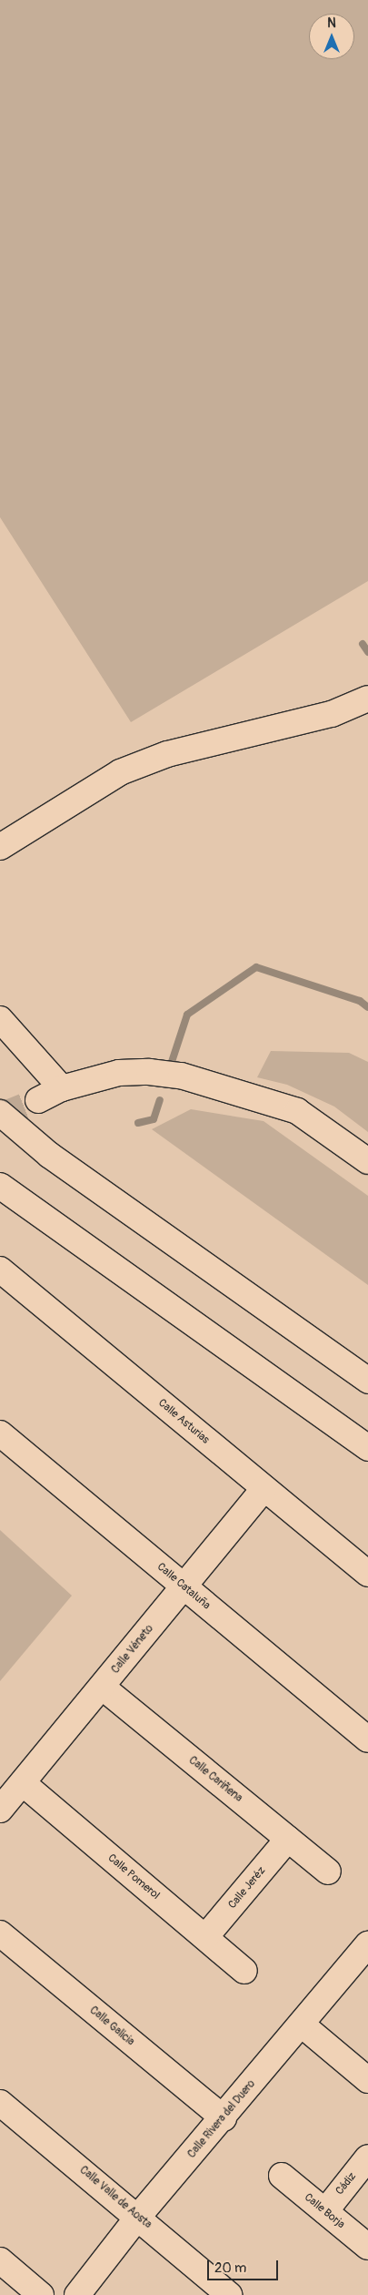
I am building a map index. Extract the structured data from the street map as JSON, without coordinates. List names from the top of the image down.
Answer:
{
  "streets": {
    "main road": [
      "Calle Asturias",
      "Calle Cataluña",
      "Calle Véneto",
      "Calle Cariñena",
      "Calle Pomerol",
      "Calle Jeréz",
      "Calle Galicia",
      "Calle Rivera del Duero",
      "Cádiz",
      "Calle Valle de Aosta",
      "Calle Borja"
    ]
  },
  "crossings": [
    ["Calle Asturias", "Calle Véneto"],
    ["Calle Cataluña", "Calle Véneto"],
    ["Calle Véneto", "Calle Cariñena"],
    ["Calle Véneto", "Calle Pomerol"],
    ["Calle Cariñena", "Calle Jeréz"],
    ["Calle Pomerol", "Calle Jeréz"],
    ["Calle Galicia", "Calle Rivera del Duero"],
    ["Calle Rivera del Duero", "Calle Valle de Aosta"],
    ["Cádiz", "Calle Borja"]
  ],
  "scale_bar": "20 m",
  "north": "top"
}
